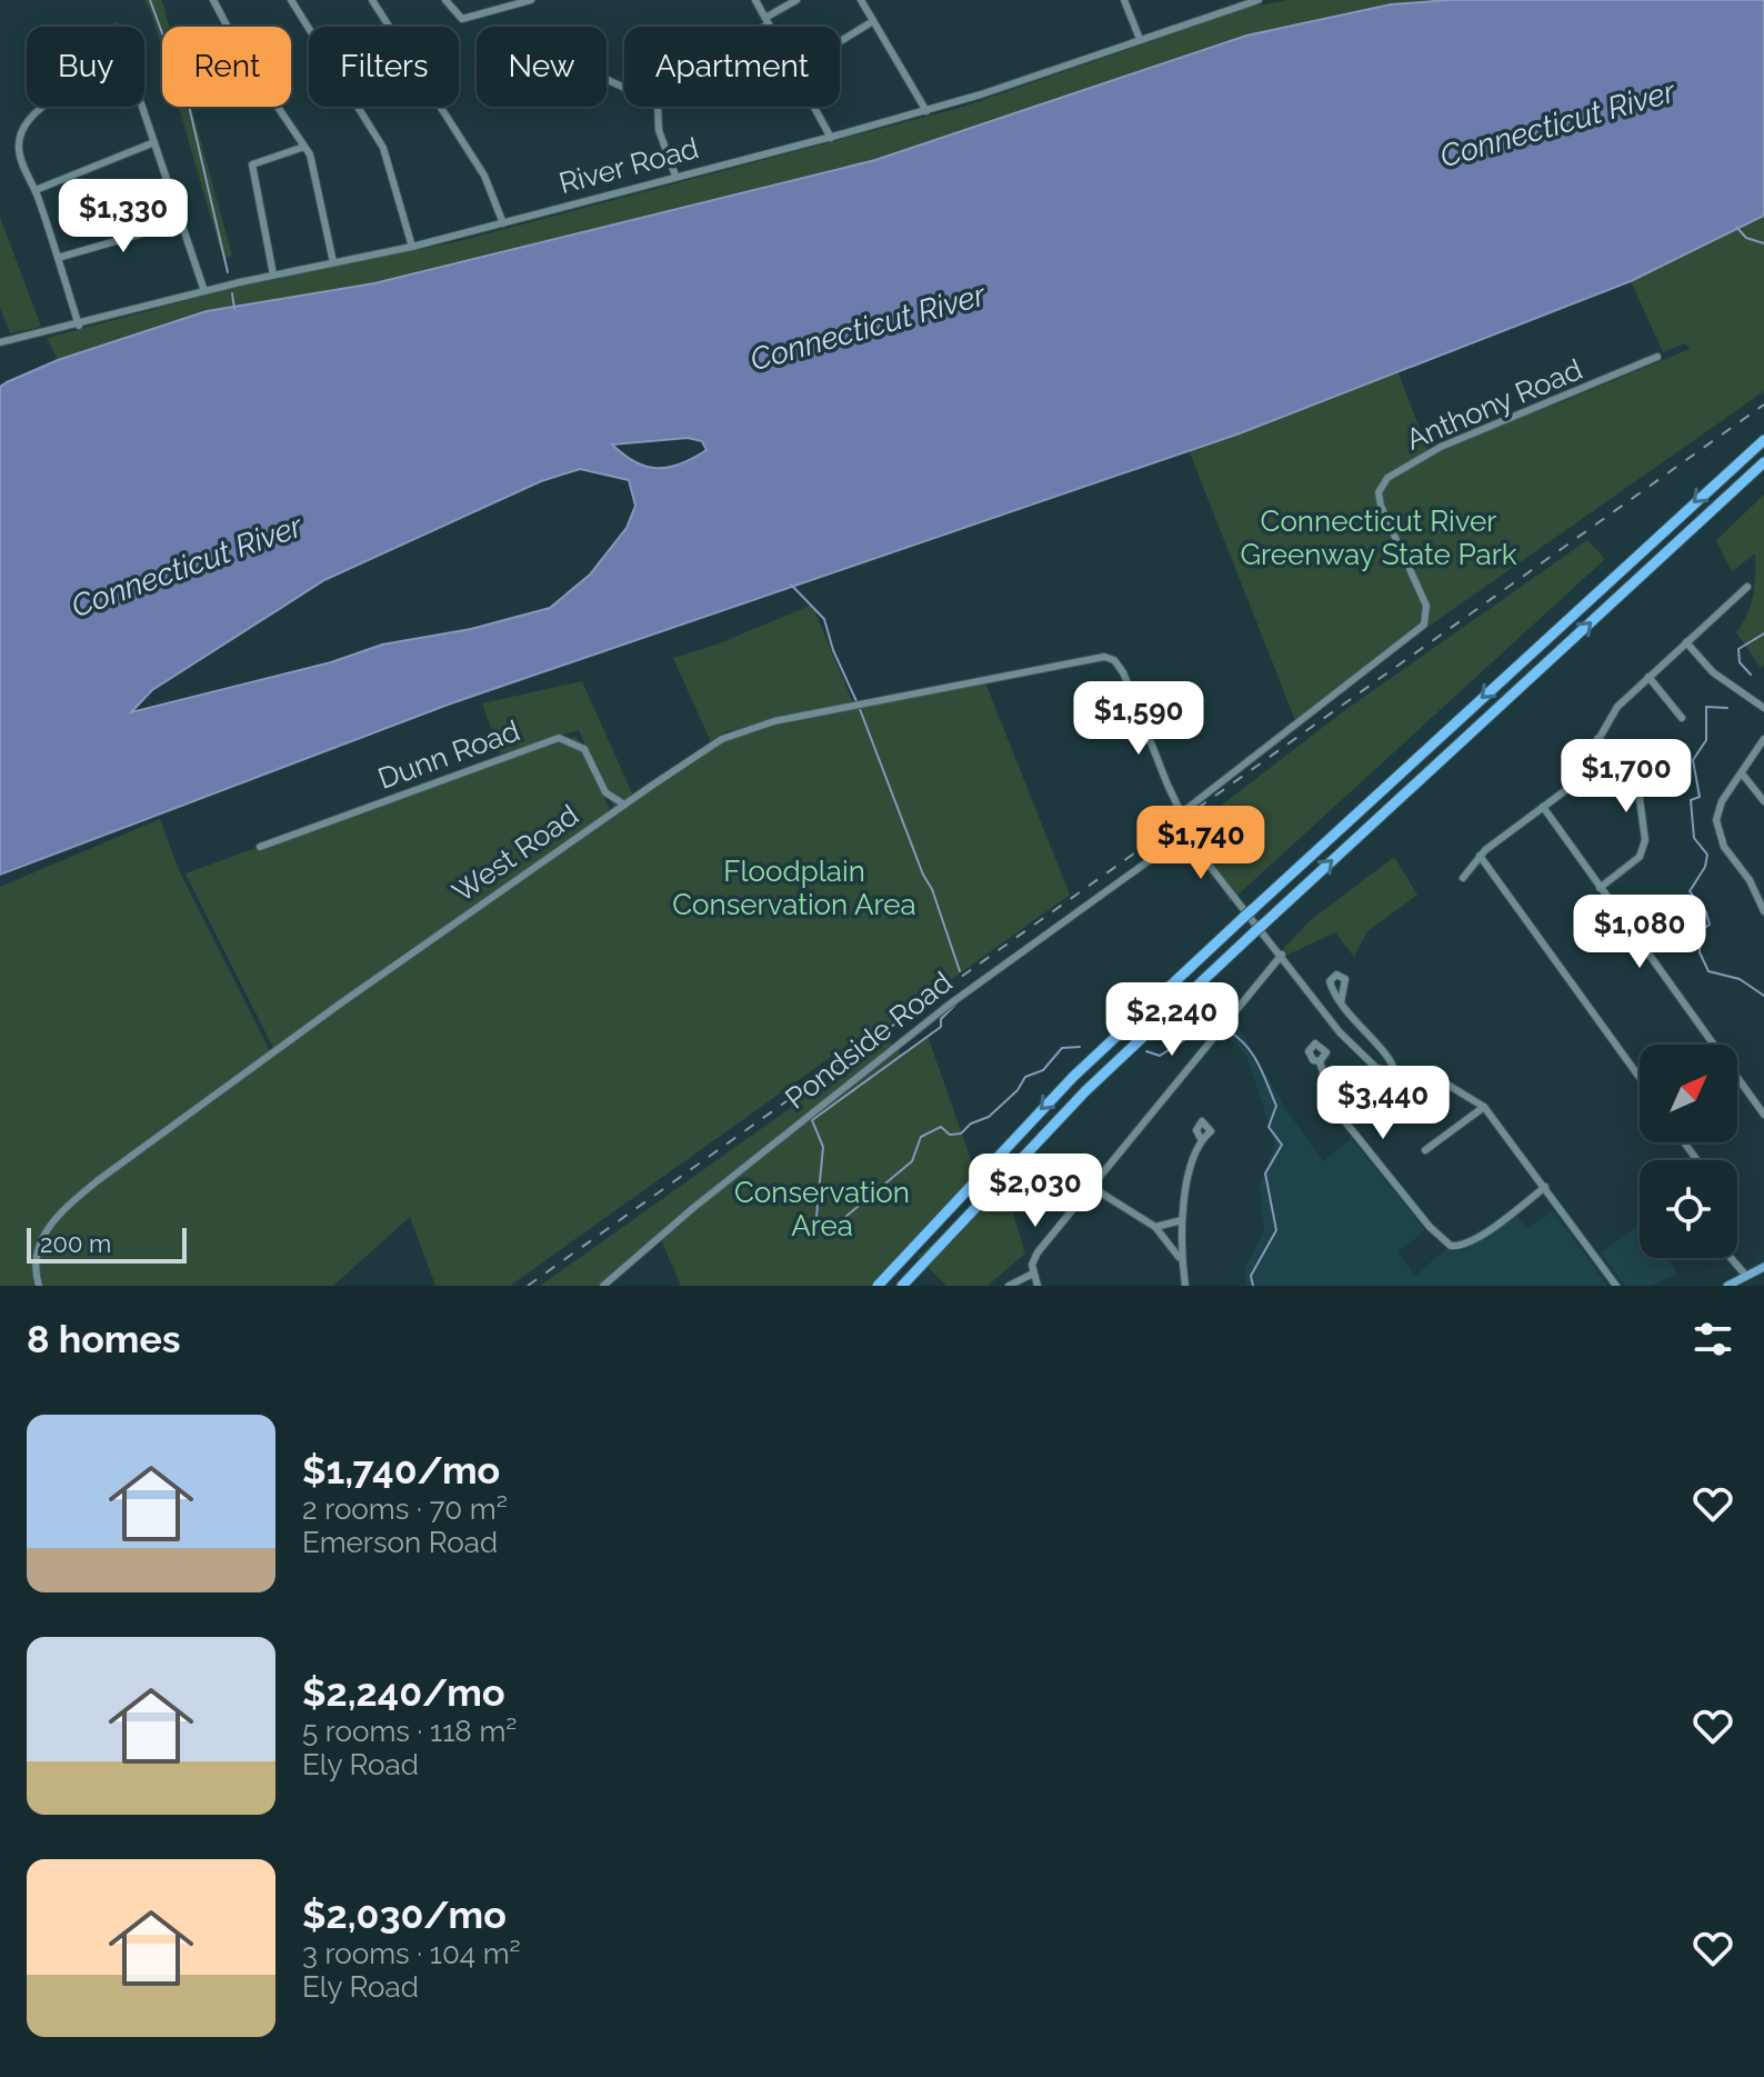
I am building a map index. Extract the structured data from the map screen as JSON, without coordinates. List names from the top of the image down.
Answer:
{
  "streets": {
    "street": [
      "River Road",
      "Anthony Road",
      "Dunn Road",
      "West Road",
      "Pondside Road"
    ]
  },
  "crossings": [
    ["Anthony Road", "West Road"],
    ["Dunn Road", "West Road"]
  ],
  "water": ["Connecticut River"],
  "parks": ["Connecticut River Greenway State Park", "Floodplain Conservation Area", "Conservation Area"],
  "scale_bar": "200 m",
  "north": "top right",
  "page": {
    "chip": [
      "Buy",
      "Rent",
      "Filters",
      "New",
      "Apartment"
    ],
    "price": [
      "$1,330",
      "$1,590",
      "$1,700",
      "$1,740",
      "$1,080",
      "$2,240",
      "$3,440",
      "$2,030"
    ],
    "scale": "200 m",
    "heading": "8 homes",
    "list": [
      {
        "name": "$1,740/mo",
        "note": "2 rooms · 70 m² · Emerson Road"
      },
      {
        "name": "$2,240/mo",
        "note": "5 rooms · 118 m² · Ely Road"
      },
      {
        "name": "$2,030/mo",
        "note": "3 rooms · 104 m² · Ely Road"
      }
    ]
  }
}
